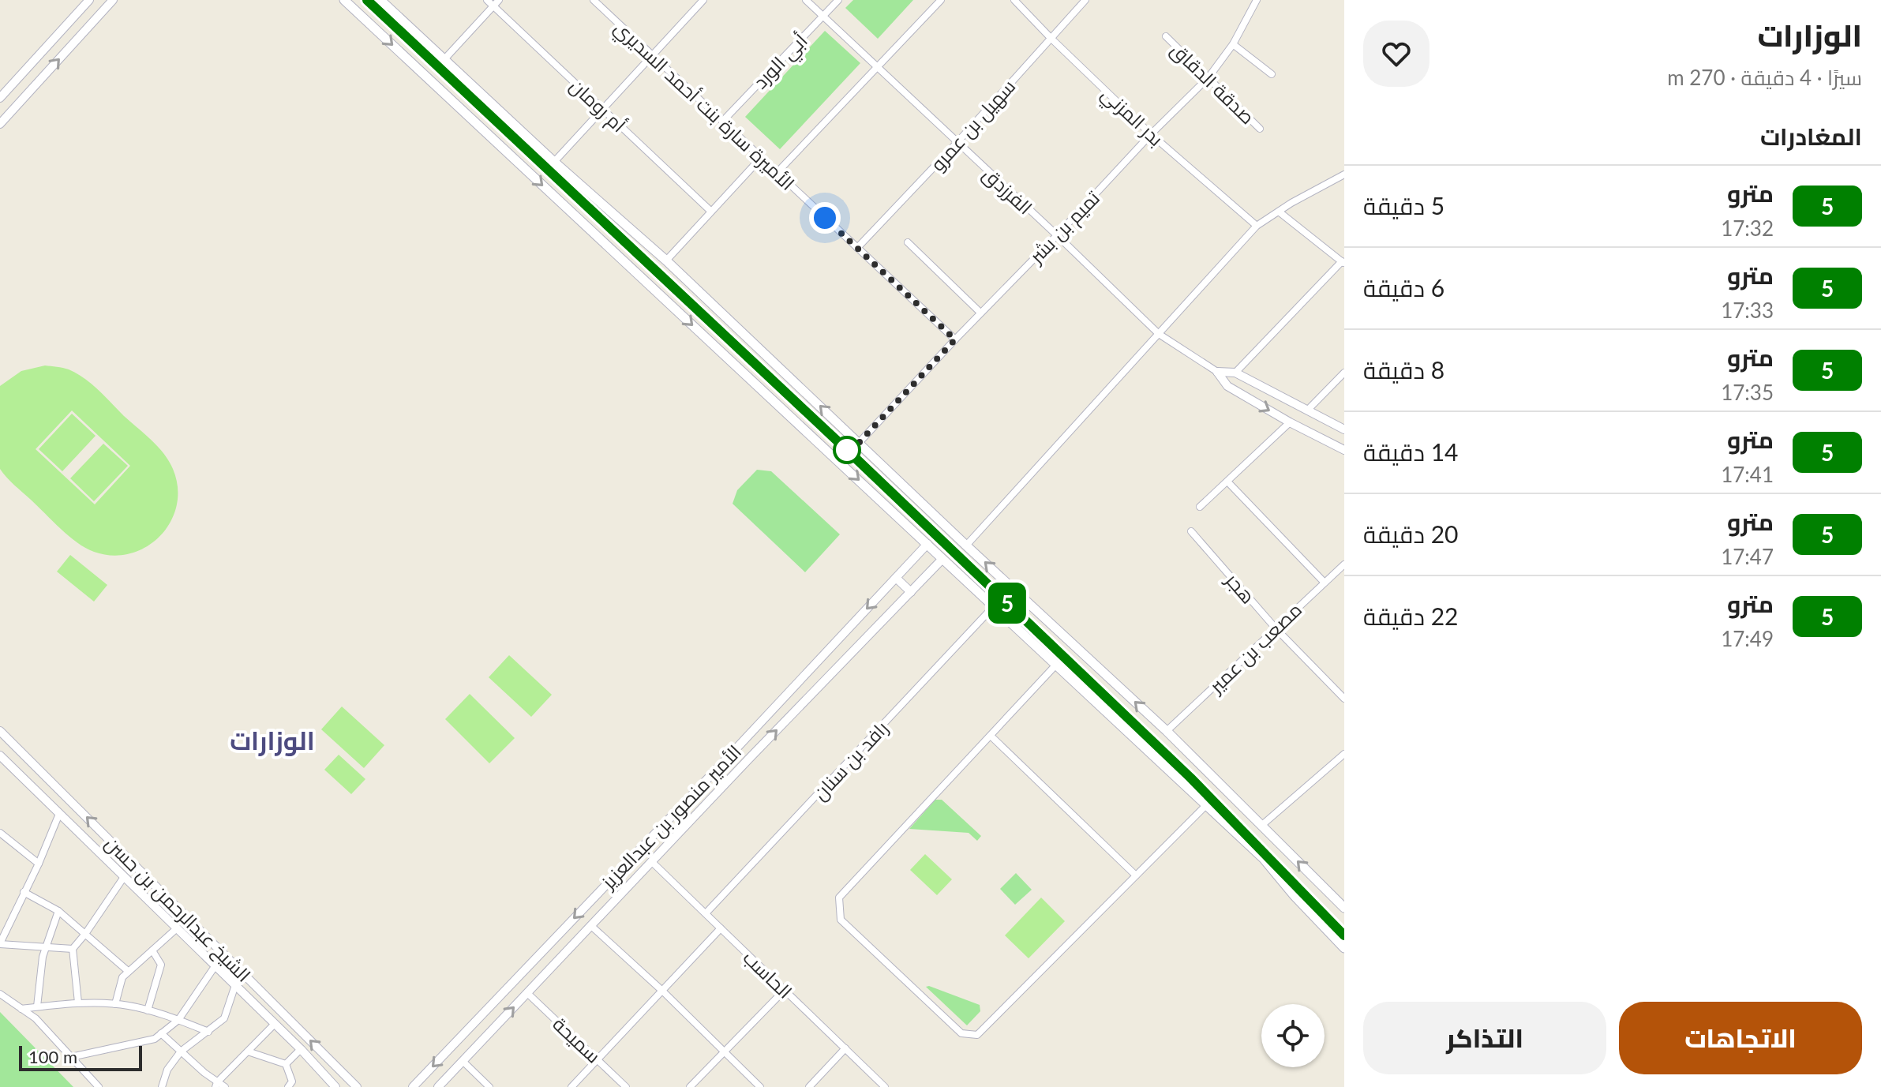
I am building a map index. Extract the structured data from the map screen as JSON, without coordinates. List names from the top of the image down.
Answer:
{
  "streets": {
    "street": [
      "أبي الورد",
      "صدقة الدقاق",
      "أم رومان",
      "الأميرة سارة بنت أحمد السديري",
      "بدر المزني",
      "سهيل بن عمرو",
      "الفرزدق",
      "تميم بن بشر",
      "هجر",
      "مصعب بن عمير",
      "رافد بن سنان",
      "الأمير منصور بن عبدالعزيز",
      "الشيخ عبدالرحمن بن حسن",
      "الحاسب",
      "سميحة"
    ]
  },
  "crossings": [
    ["أبي الورد", "الأميرة سارة بنت أحمد السديري"],
    ["أبي الورد", "الفرزدق"],
    ["صدقة الدقاق", "تميم بن بشر"],
    ["الأميرة سارة بنت أحمد السديري", "سهيل بن عمرو"],
    ["الأميرة سارة بنت أحمد السديري", "تميم بن بشر"],
    ["بدر المزني", "سهيل بن عمرو"],
    ["بدر المزني", "تميم بن بشر"],
    ["سهيل بن عمرو", "الفرزدق"],
    ["الفرزدق", "تميم بن بشر"],
    ["هجر", "مصعب بن عمير"],
    ["رافد بن سنان", "الحاسب"],
    ["الأمير منصور بن عبدالعزيز", "الحاسب"],
    ["الأمير منصور بن عبدالعزيز", "سميحة"]
  ],
  "districts": ["الوزارات"],
  "lines": ["metro line 5"],
  "scale_bar": "100 m",
  "page": {
    "heading": [
      ["الوزارات", "سيرًا · 4 دقيقة · 270 m"],
      "المغادرات"
    ],
    "on_map": "5",
    "list": [
      {
        "mark": "5",
        "name": "مترو",
        "note": "17:32",
        "value": "5 دقيقة"
      },
      {
        "mark": "5",
        "name": "مترو",
        "note": "17:33",
        "value": "6 دقيقة"
      },
      {
        "mark": "5",
        "name": "مترو",
        "note": "17:35",
        "value": "8 دقيقة"
      },
      {
        "mark": "5",
        "name": "مترو",
        "note": "17:41",
        "value": "14 دقيقة"
      },
      {
        "mark": "5",
        "name": "مترو",
        "note": "17:47",
        "value": "20 دقيقة"
      },
      {
        "mark": "5",
        "name": "مترو",
        "note": "17:49",
        "value": "22 دقيقة"
      }
    ],
    "buttons": ["الاتجاهات", "التذاكر"],
    "scale": "100 m"
  }
}
